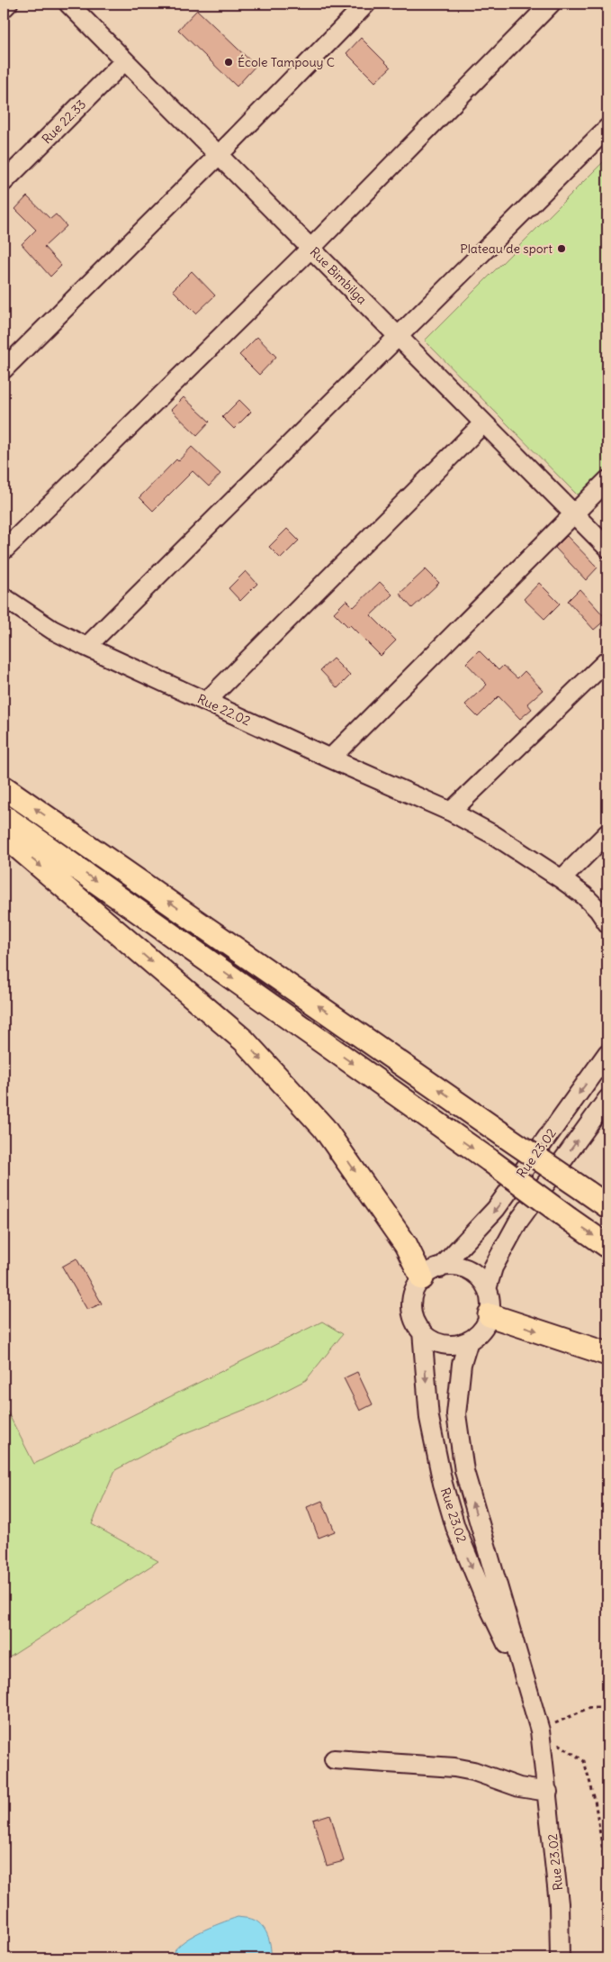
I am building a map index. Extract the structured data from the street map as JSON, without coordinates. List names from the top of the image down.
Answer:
{
  "streets": {
    "street": [
      "Rue 22.33",
      "Rue Bimbilga",
      "Rue 22.02",
      "Rue 23.02"
    ]
  },
  "crossings": [
    ["Rue 22.33", "Rue Bimbilga"]
  ],
  "places": ["École Tampouy C", "Plateau de sport"]
}
